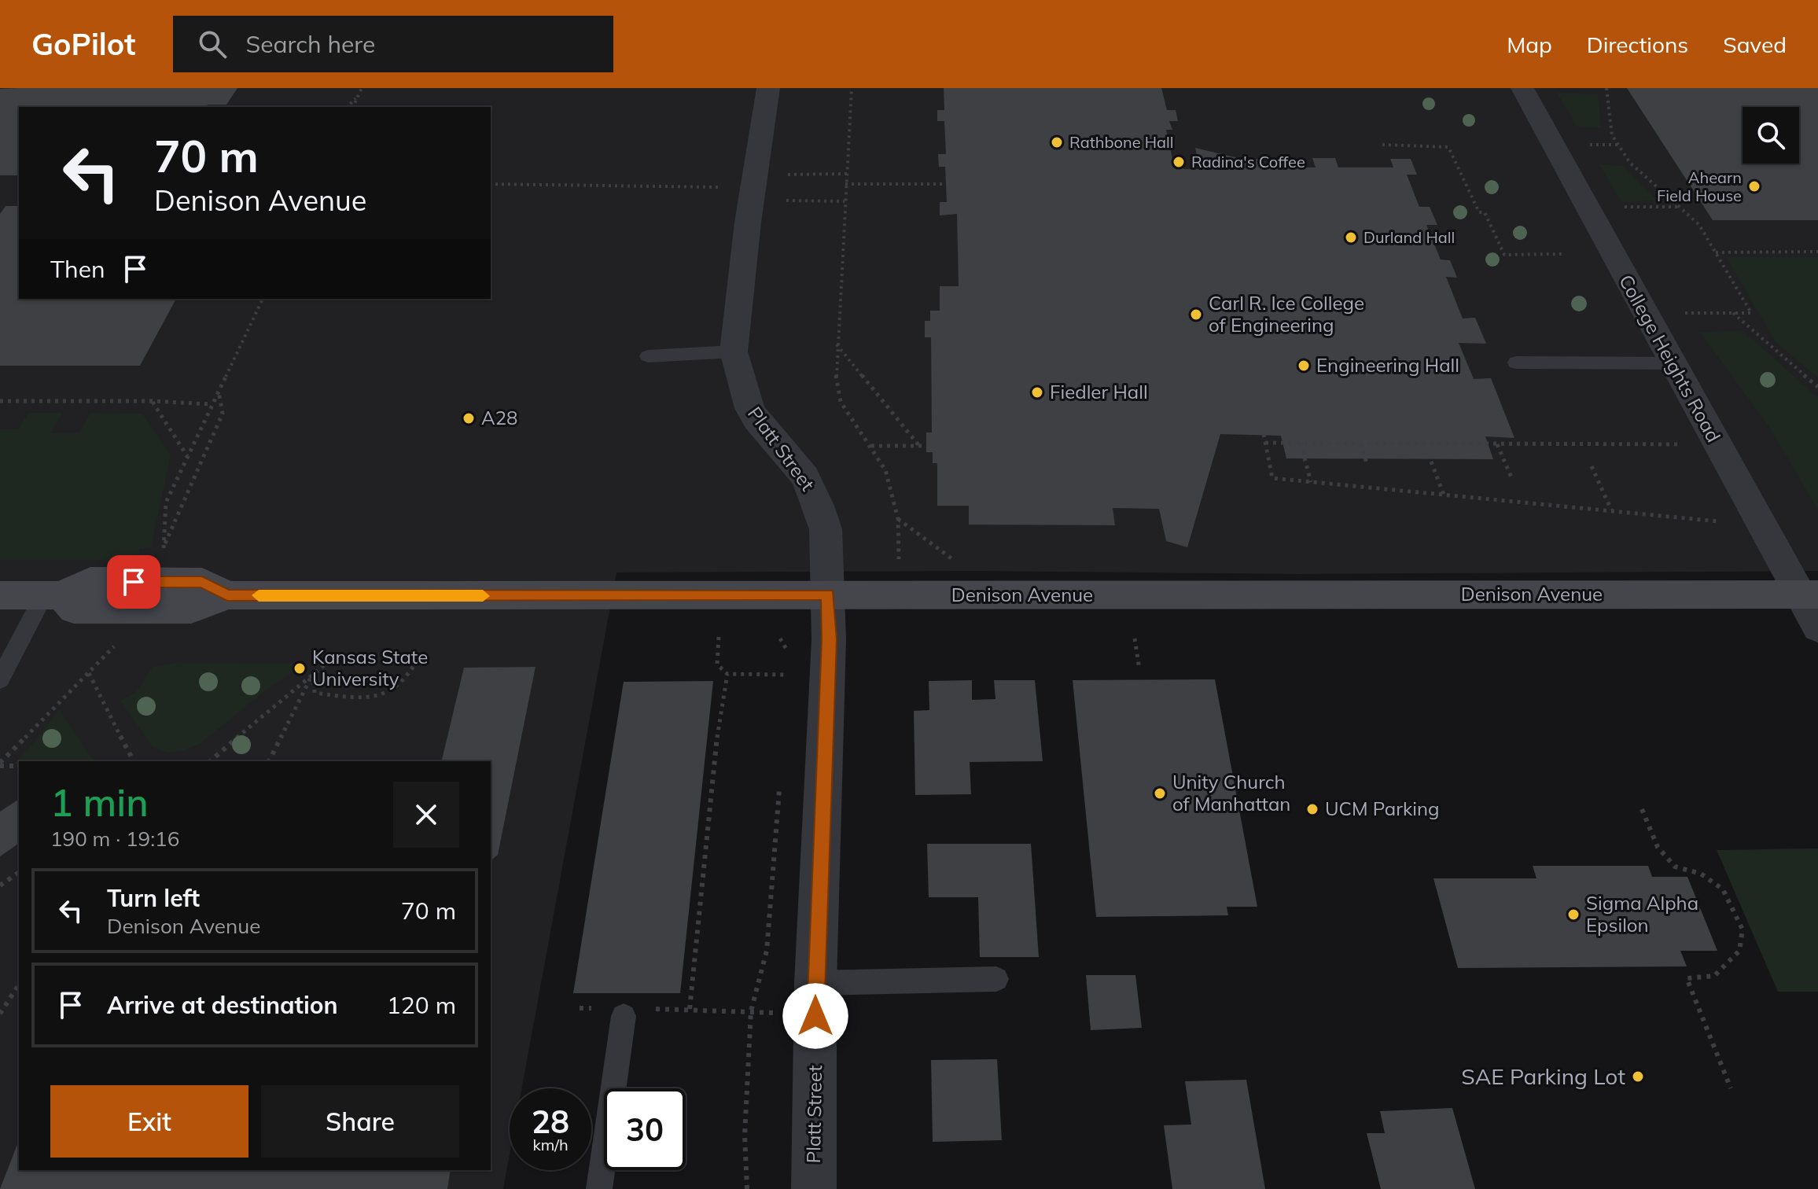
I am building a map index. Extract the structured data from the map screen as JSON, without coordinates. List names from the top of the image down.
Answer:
{
  "streets": {
    "street": ["College Heights Road", "Platt Street", "Denison Avenue"]
  },
  "crossings": [
    ["College Heights Road", "Denison Avenue"],
    ["Platt Street", "Denison Avenue"]
  ],
  "places": [
    "Rathbone Hall",
    "Radina's Coffee",
    "Ahearn Field House",
    "Durland Hall",
    "Carl R. Ice College of Engineering",
    "Engineering Hall",
    "Fiedler Hall",
    "A28",
    "Kansas State University",
    "Unity Church of Manhattan",
    "UCM Parking",
    "Sigma Alpha Epsilon",
    "SAE Parking Lot"
  ],
  "page": {
    "header": "GoPilot",
    "search": "Search here",
    "nav": ["Map", "Directions", "Saved"],
    "turn": ["70 m", "Denison Avenue"],
    "then": "Then",
    "heading": ["1 min", "190 m · 19:16"],
    "list": [
      {
        "name": "Turn left",
        "note": "Denison Avenue",
        "value": "70 m"
      },
      {
        "name": "Arrive at destination",
        "value": "120 m"
      }
    ],
    "buttons": ["Exit", "Share"],
    "speed": "28 km/h",
    "limit": "30"
  }
}
